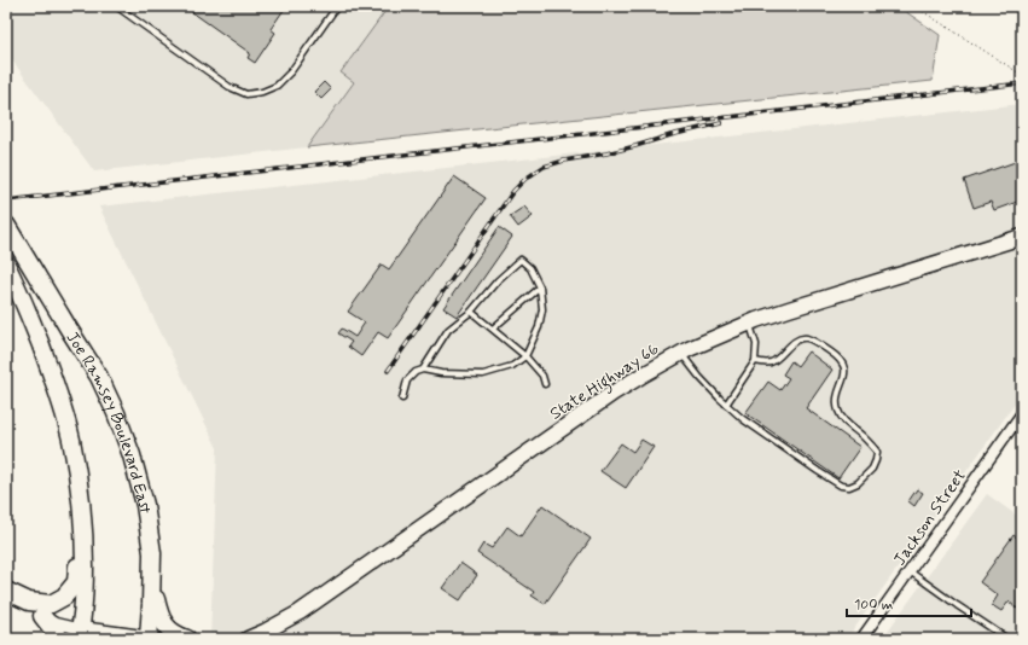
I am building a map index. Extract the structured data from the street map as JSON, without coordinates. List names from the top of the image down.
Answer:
{
  "streets": {
    "highway": ["Joe Ramsey Boulevard East"],
    "main road": ["State Highway 66"],
    "street": ["Jackson Street"]
  },
  "scale_bar": "100 m"
}
